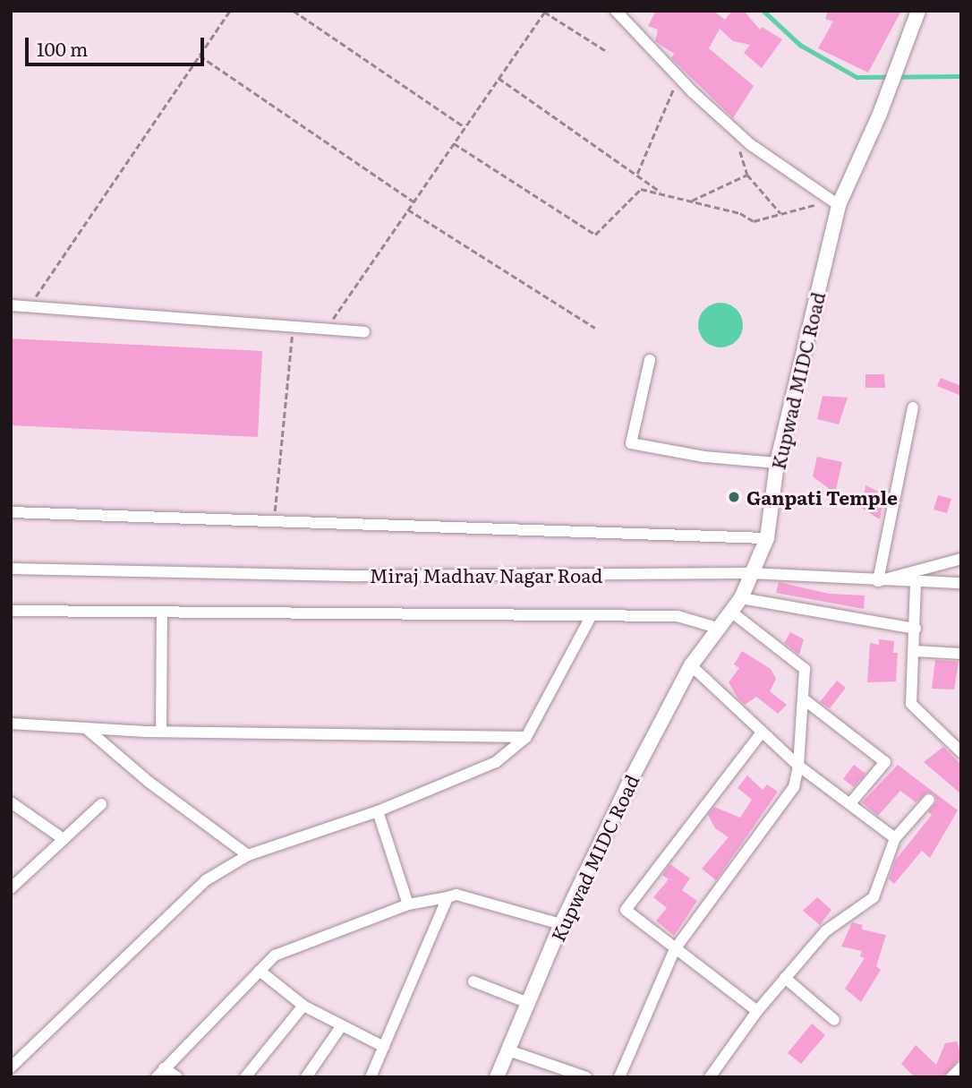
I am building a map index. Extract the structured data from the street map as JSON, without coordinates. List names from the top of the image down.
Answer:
{
  "streets": {
    "main road": ["Kupwad MIDC Road"],
    "street": ["Miraj Madhav Nagar Road"]
  },
  "crossings": [
    ["Kupwad MIDC Road", "Miraj Madhav Nagar Road"]
  ],
  "places": ["Ganpati Temple"],
  "scale_bar": "100 m"
}
